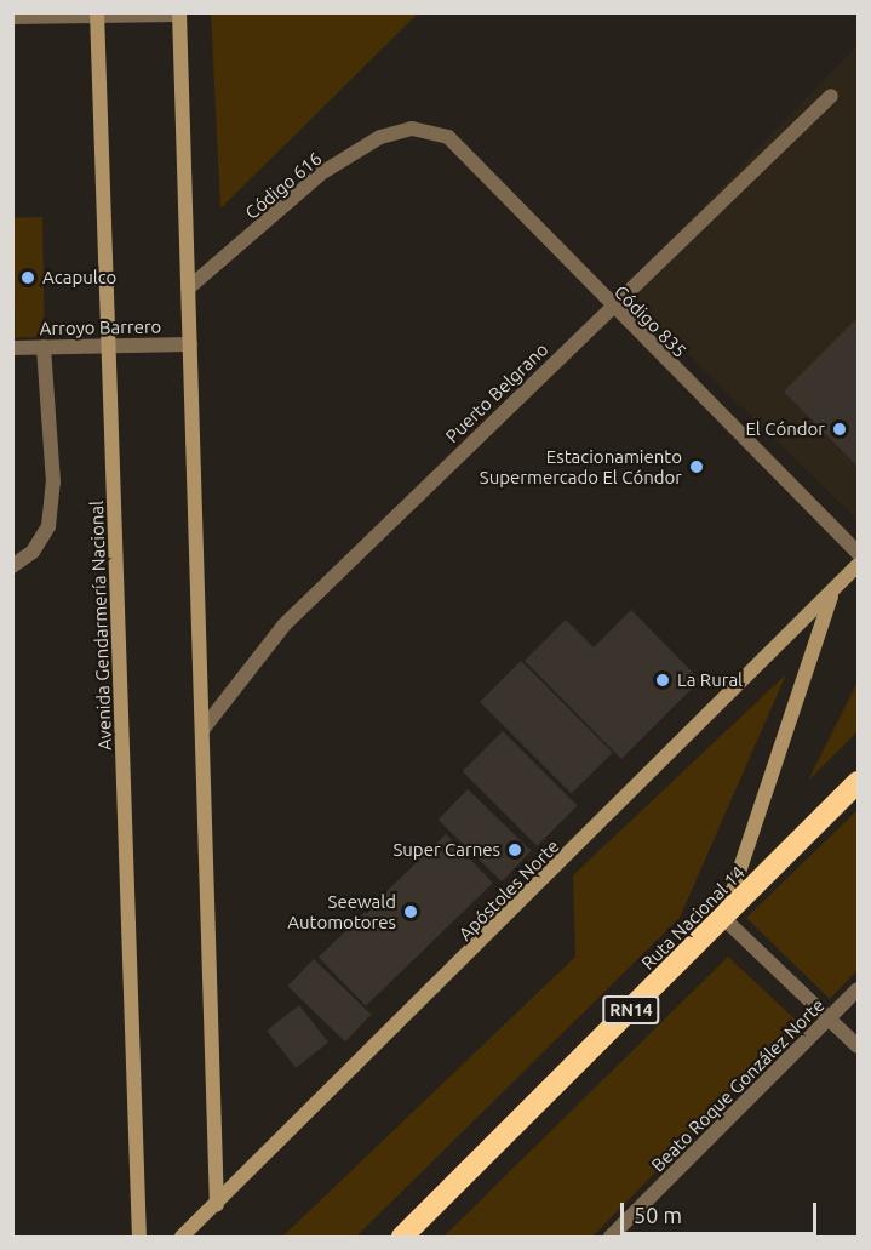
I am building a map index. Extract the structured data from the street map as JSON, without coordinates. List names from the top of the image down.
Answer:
{
  "streets": {
    "highway": ["Ruta Nacional 14", "RN14"],
    "street": [
      "Código 616",
      "Código 835",
      "Arroyo Barrero",
      "Puerto Belgrano",
      "Avenida Gendarmería Nacional",
      "Apóstoles Norte",
      "Beato Roque González Norte"
    ]
  },
  "crossings": [
    ["Código 616", "Código 835"],
    ["Código 835", "Puerto Belgrano"],
    ["Arroyo Barrero", "Avenida Gendarmería Nacional"]
  ],
  "places": [
    "Acapulco",
    "El Cóndor",
    "Estacionamiento Supermercado El Cóndor",
    "La Rural",
    "Super Carnes",
    "Seewald Automotores"
  ],
  "scale_bar": "50 m"
}
